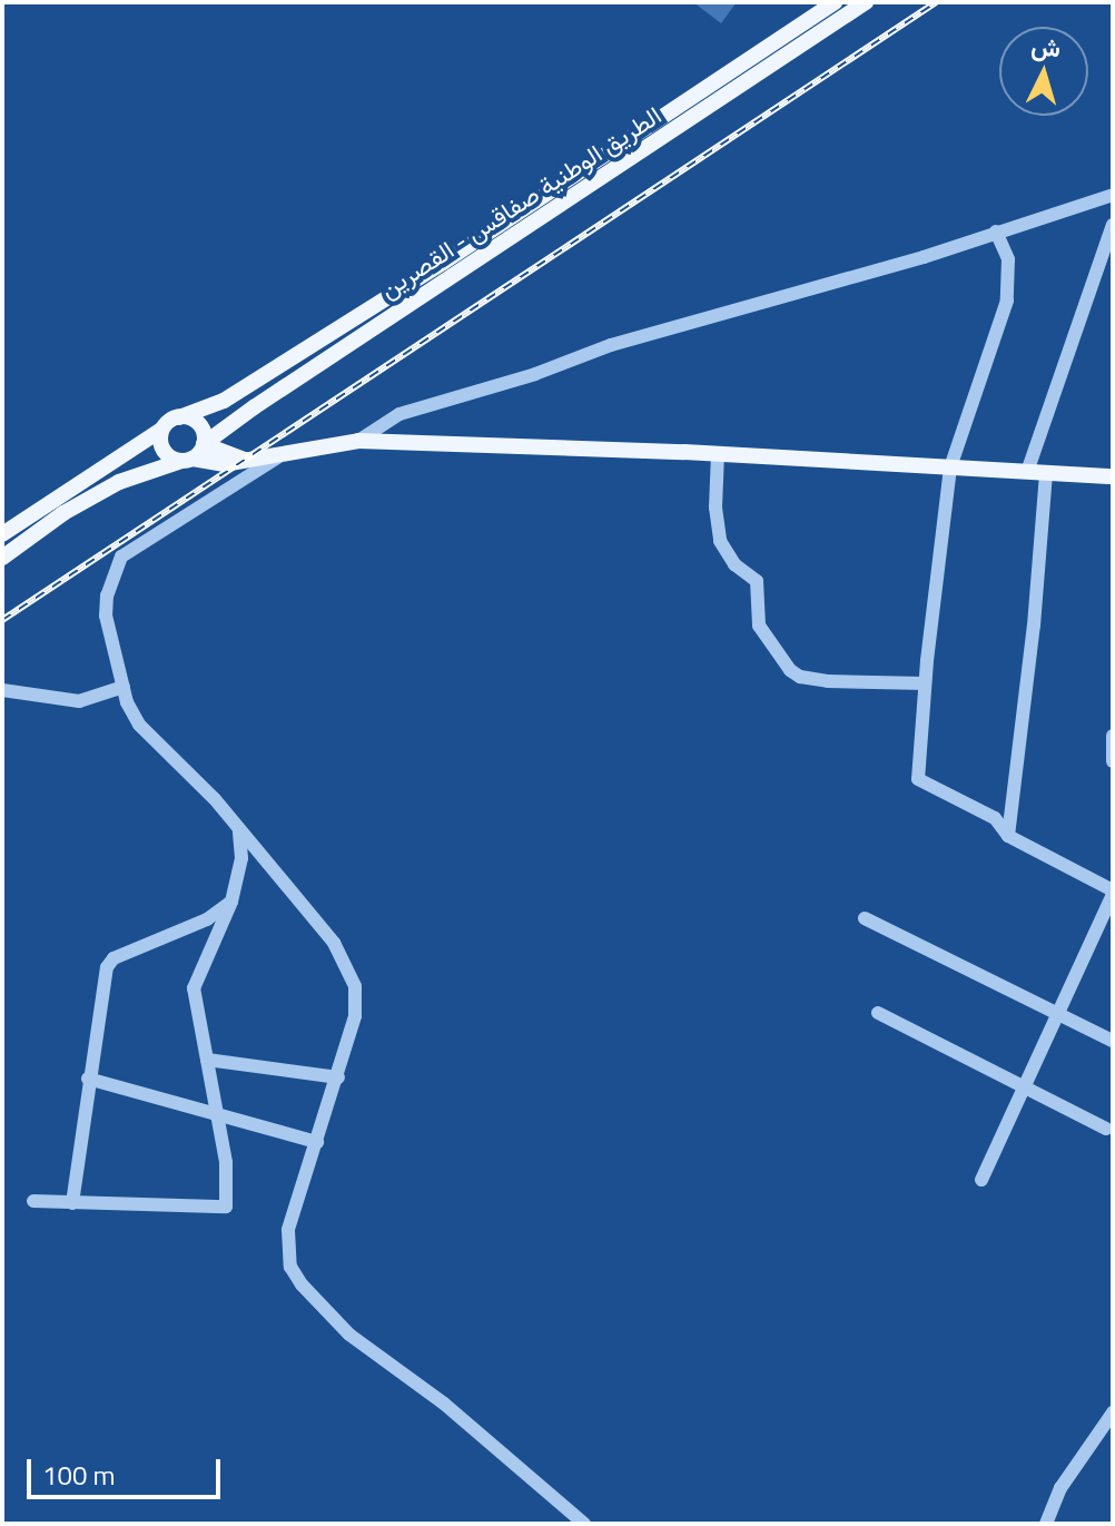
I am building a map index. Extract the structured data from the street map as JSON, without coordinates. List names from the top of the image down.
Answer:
{
  "streets": {
    "main road": ["الطريق الوطنية صفاقس - القصرين"]
  },
  "scale_bar": "100 m",
  "north": "top"
}
